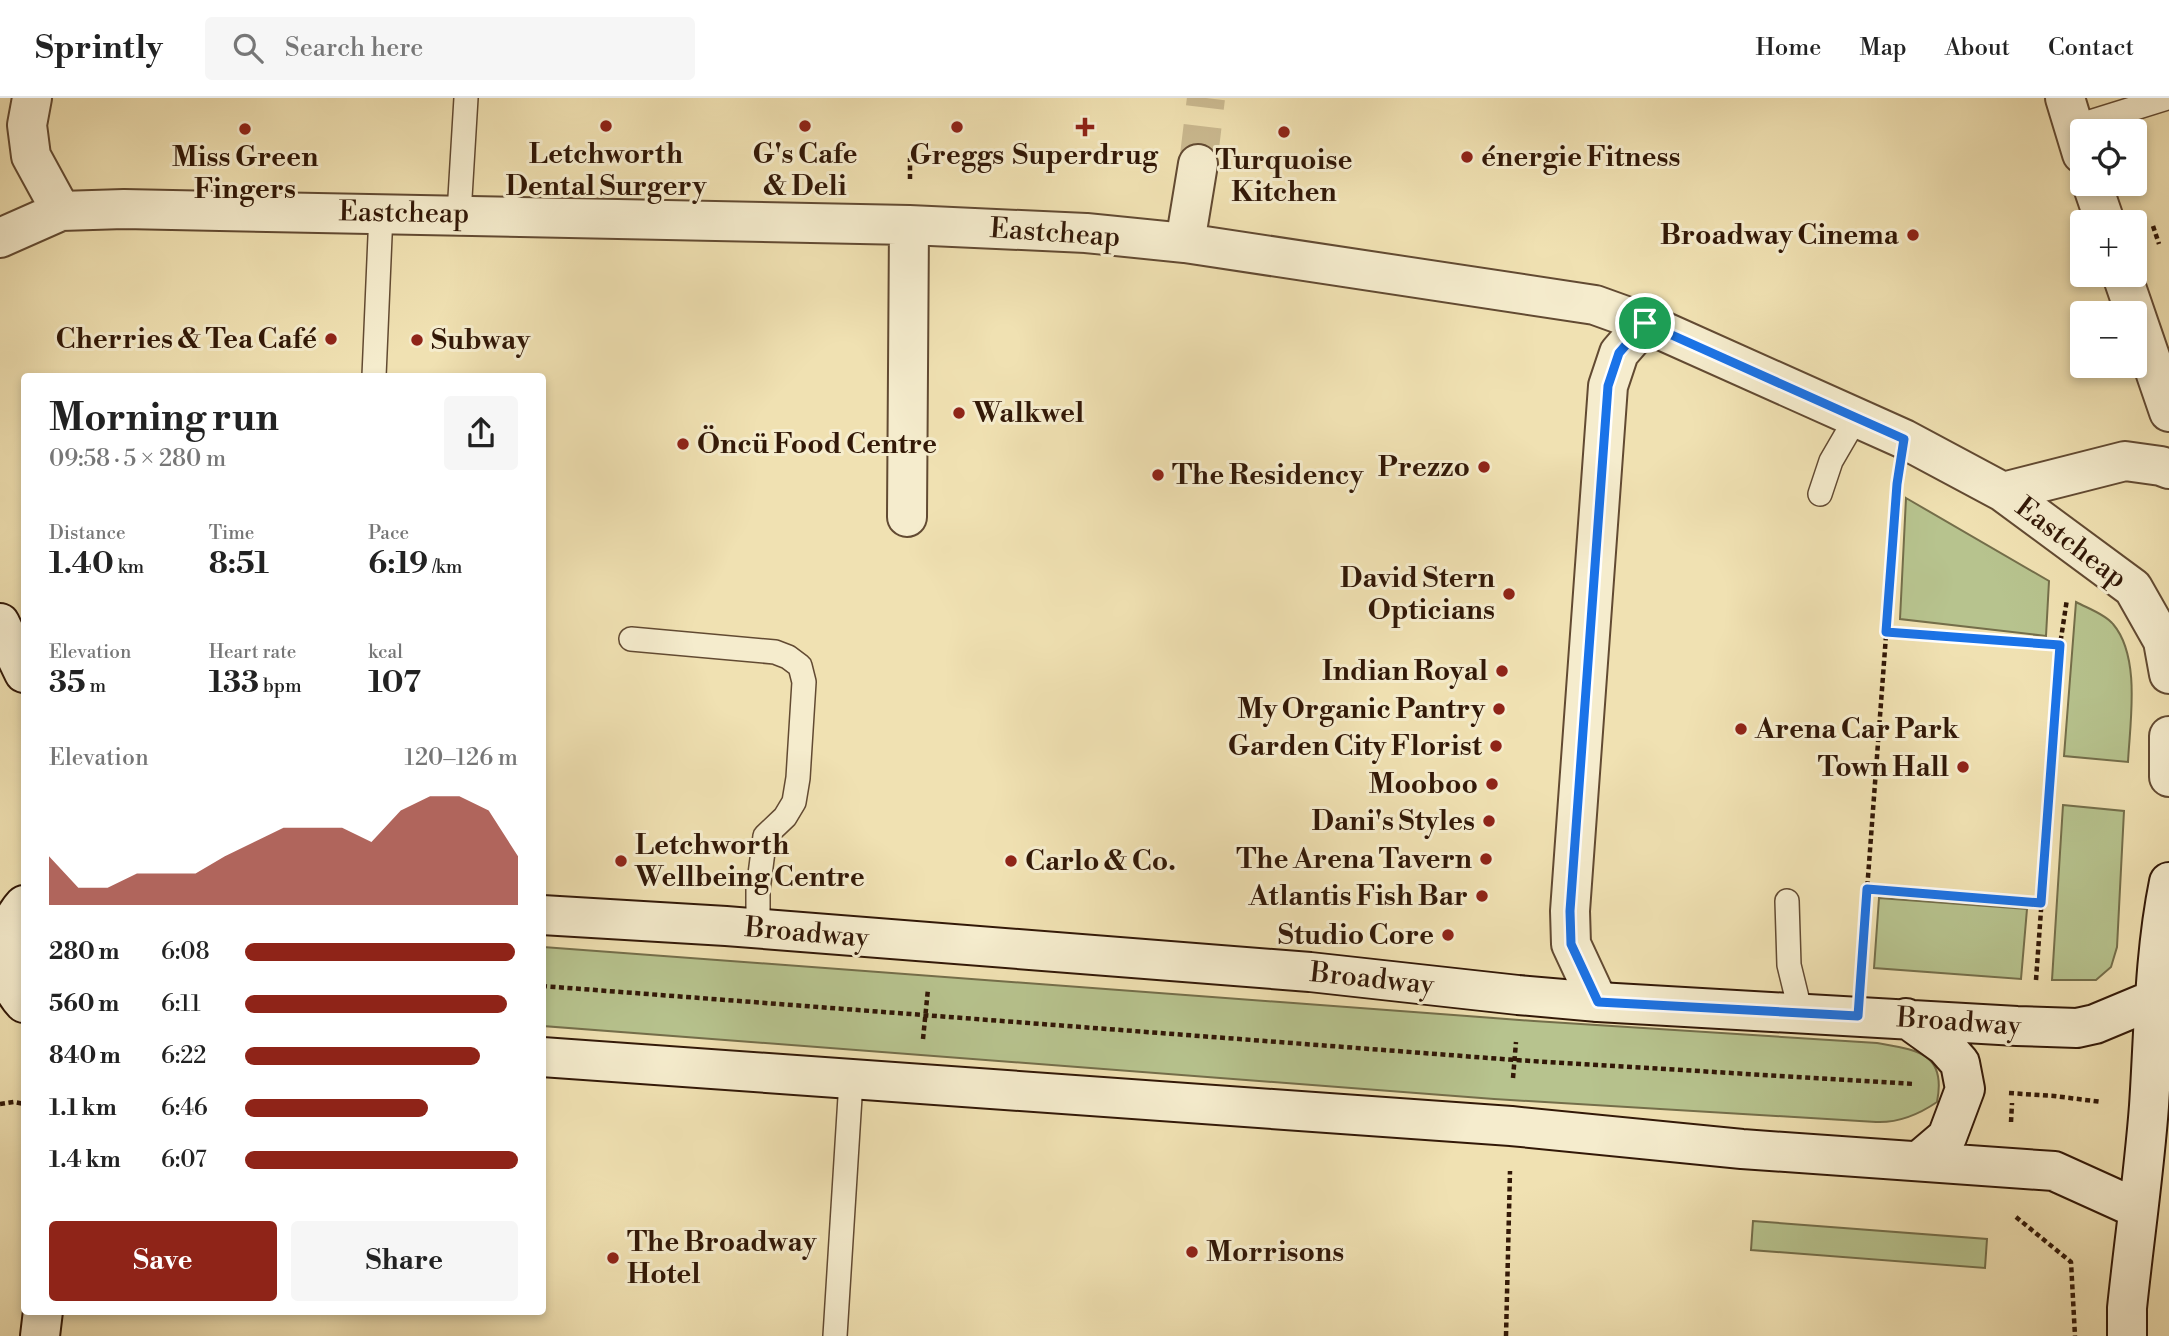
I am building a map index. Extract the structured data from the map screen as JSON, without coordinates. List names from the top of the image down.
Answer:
{
  "streets": {
    "street": ["Eastcheap", "Broadway"]
  },
  "places": {
    "other": [
      "Letchworth Dental Surgery",
      "G's Cafe & Deli",
      "Greggs",
      "Miss Green Fingers",
      "Turquoise Kitchen",
      "énergie Fitness",
      "Broadway Cinema",
      "Cherries & Tea Café",
      "Subway",
      "Walkwel",
      "Öncü Food Centre",
      "Prezzo",
      "The Residency",
      "David Stern Opticians",
      "Indian Royal",
      "My Organic Pantry",
      "Arena Car Park",
      "Garden City Florist",
      "Town Hall",
      "Mooboo",
      "Dani's Styles",
      "The Arena Tavern",
      "Letchworth Wellbeing Centre",
      "Carlo & Co.",
      "Atlantis Fish Bar",
      "Studio Core",
      "Morrisons",
      "The Broadway Hotel"
    ],
    "health": ["Superdrug"]
  },
  "page": {
    "header": "Sprintly",
    "search": "Search here",
    "nav": [
      "Home",
      "Map",
      "About",
      "Contact"
    ],
    "map_buttons": ["+", "−"],
    "heading": ["Morning run", "09:58 · 5 × 280 m"],
    "stats": [
      ["Distance", "1.40 km"],
      ["Time", "8:51"],
      ["Pace", "6:19 /km"],
      ["Elevation", "35 m"],
      ["Heart rate", "133 bpm"],
      ["kcal", "107"]
    ],
    "chart": ["Elevation", "120–126 m"],
    "list": [
      {
        "name": "280 m",
        "note": "6:08"
      },
      {
        "name": "560 m",
        "note": "6:11"
      },
      {
        "name": "840 m",
        "note": "6:22"
      },
      {
        "name": "1.1 km",
        "note": "6:46"
      },
      {
        "name": "1.4 km",
        "note": "6:07"
      }
    ],
    "buttons": ["Save", "Share"]
  }
}
